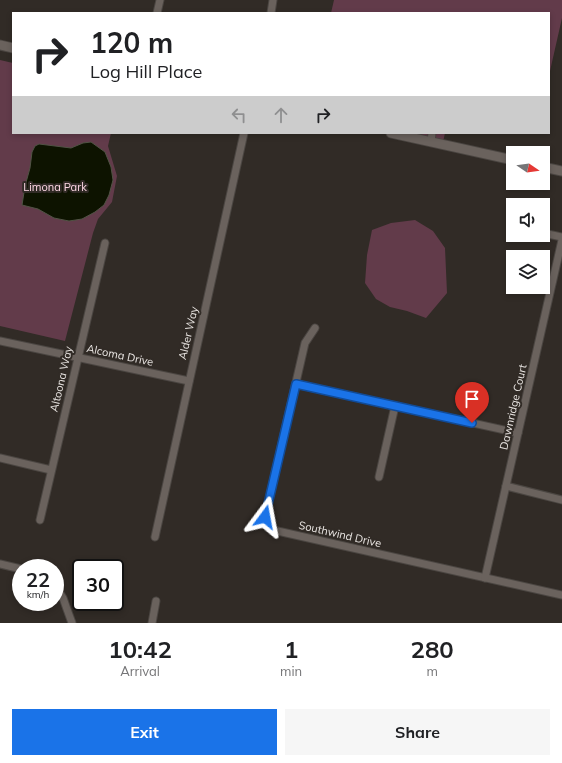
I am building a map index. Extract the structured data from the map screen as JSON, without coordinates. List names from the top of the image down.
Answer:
{
  "streets": {
    "street": [
      "Alder Way",
      "Alcoma Drive",
      "Altoona Way",
      "Dawnridge Court",
      "Southwind Drive"
    ]
  },
  "crossings": [
    ["Alder Way", "Alcoma Drive"],
    ["Alcoma Drive", "Altoona Way"],
    ["Dawnridge Court", "Southwind Drive"]
  ],
  "parks": ["Limona Park"],
  "north": "right",
  "page": {
    "turn": ["120 m", "Log Hill Place"],
    "speed": "22 km/h",
    "limit": "30",
    "eta": [
      "10:42",
      "Arrival",
      "1",
      "min",
      "280",
      "m"
    ],
    "buttons": ["Exit", "Share"]
  }
}
